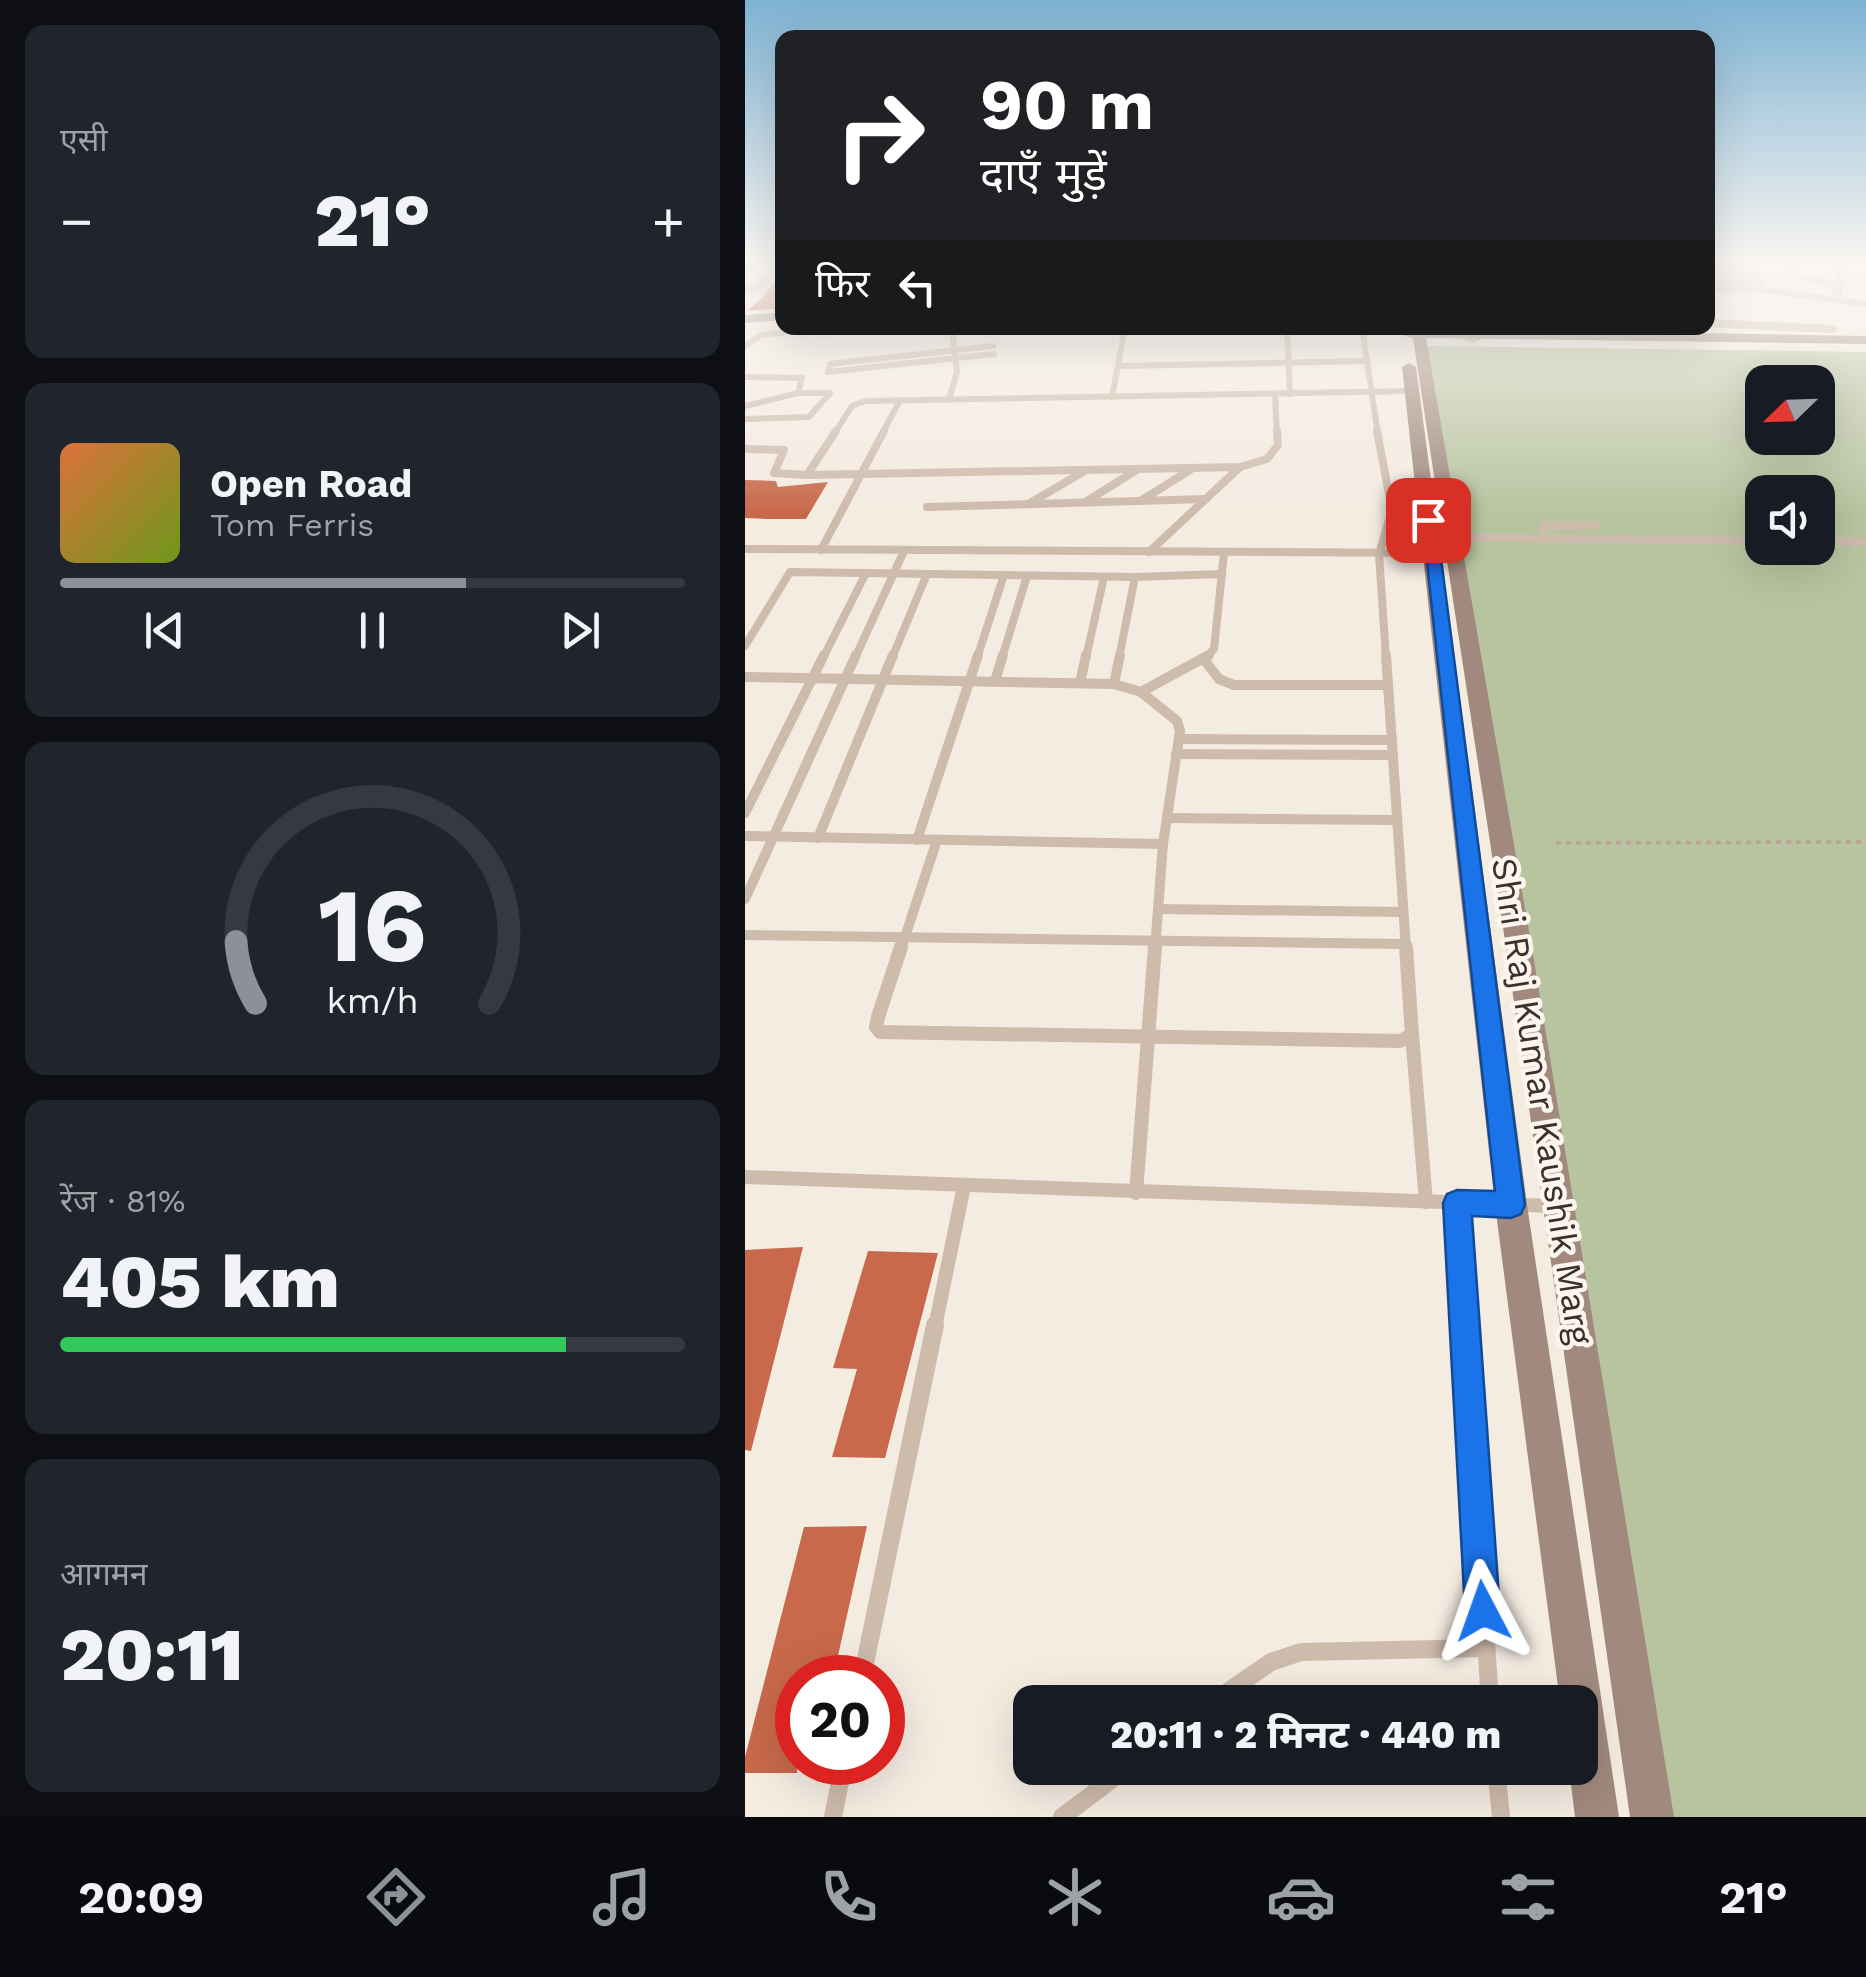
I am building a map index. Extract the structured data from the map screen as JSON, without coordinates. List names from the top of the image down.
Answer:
{
  "streets": {
    "street": ["Shri Raj Kumar Kaushik Marg"]
  },
  "north": "bottom left",
  "page": {
    "tile": [
      "एसी",
      ["रेंज · 81%", "405 km"],
      ["आगमन", "20:11"]
    ],
    "turn": ["90 m", "दाएँ मुड़ें"],
    "heat": ["−", "21°", "+"],
    "then": "फिर",
    "song": ["Open Road", "Tom Ferris"],
    "limit": "20",
    "trip": "20:11 · 2 मिनट · 440 m",
    "tabs": ["20:09", "21°"],
    "gauge": ["16", "km/h"]
  }
}
